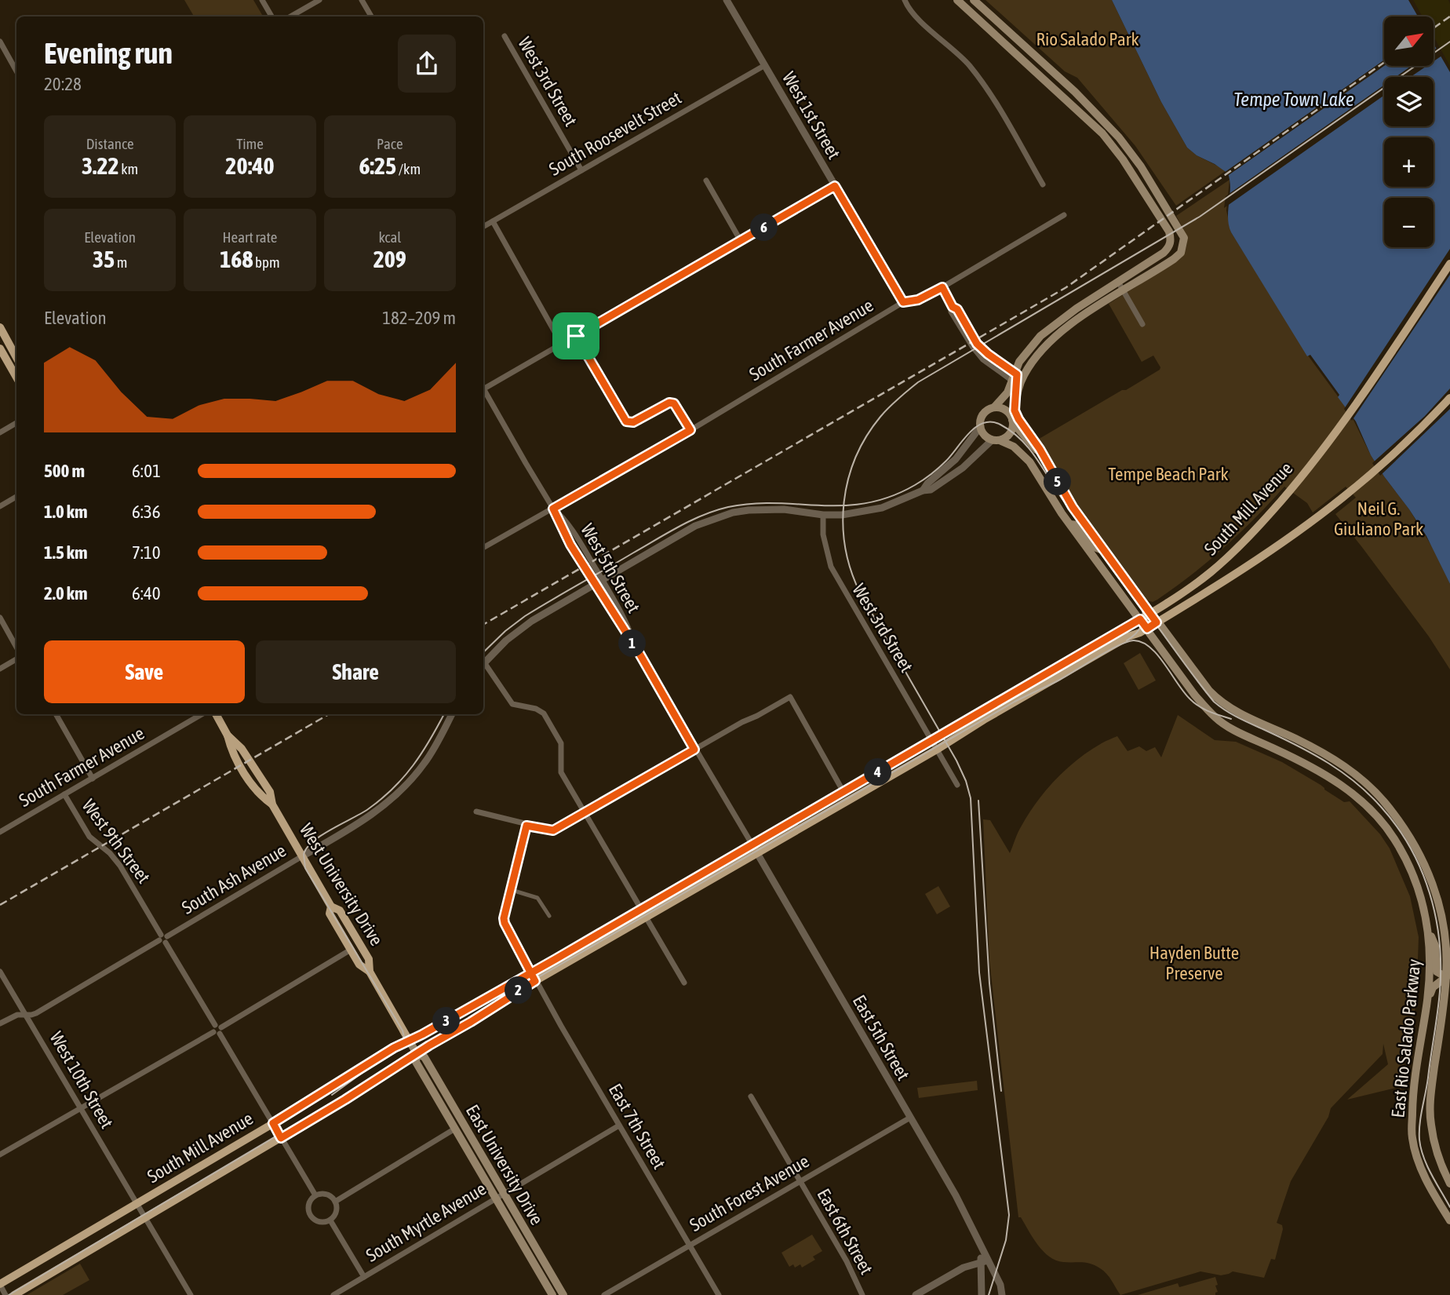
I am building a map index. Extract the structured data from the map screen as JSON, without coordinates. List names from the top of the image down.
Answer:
{
  "streets": {
    "main road": [
      "South Mill Avenue",
      "West University Drive",
      "East Rio Salado Parkway",
      "East University Drive"
    ],
    "street": [
      "West 3rd Street",
      "West 1st Street",
      "South Roosevelt Street",
      "South Farmer Avenue",
      "West 5th Street",
      "West 9th Street",
      "South Ash Avenue",
      "East 5th Street",
      "West 10th Street",
      "East 7th Street",
      "South Forest Avenue",
      "South Myrtle Avenue",
      "East 6th Street"
    ]
  },
  "crossings": [
    ["West 3rd Street", "South Roosevelt Street"],
    ["West 3rd Street", "South Mill Avenue"],
    ["West 1st Street", "South Roosevelt Street"],
    ["West 1st Street", "South Farmer Avenue"],
    ["South Farmer Avenue", "West 5th Street"],
    ["South Farmer Avenue", "West 9th Street"],
    ["South Mill Avenue", "West 5th Street"],
    ["South Mill Avenue", "West 9th Street"],
    ["South Mill Avenue", "West University Drive"],
    ["South Mill Avenue", "East 5th Street"],
    ["South Mill Avenue", "East Rio Salado Parkway"],
    ["South Mill Avenue", "West 10th Street"],
    ["South Mill Avenue", "East 7th Street"],
    ["South Mill Avenue", "East University Drive"],
    ["West 5th Street", "East 5th Street"],
    ["West 9th Street", "South Ash Avenue"],
    ["South Ash Avenue", "West University Drive"],
    ["South Ash Avenue", "West 10th Street"],
    ["West University Drive", "East University Drive"],
    ["East 5th Street", "South Forest Avenue"],
    ["East 7th Street", "South Forest Avenue"],
    ["East 7th Street", "South Myrtle Avenue"],
    ["East University Drive", "South Myrtle Avenue"],
    ["South Forest Avenue", "East 6th Street"]
  ],
  "water": ["Tempe Town Lake"],
  "parks": [
    "Rio Salado Park",
    "Tempe Beach Park",
    "Neil G. Giuliano Park",
    "Hayden Butte Preserve"
  ],
  "north": "top right",
  "page": {
    "map_buttons": ["+", "−"],
    "heading": ["Evening run", "20:28"],
    "stats": [
      ["Distance", "3.22 km"],
      ["Time", "20:40"],
      ["Pace", "6:25 /km"],
      ["Elevation", "35 m"],
      ["Heart rate", "168 bpm"],
      ["kcal", "209"]
    ],
    "pins": [
      "6",
      "5",
      "1",
      "4",
      "2",
      "3"
    ],
    "chart": ["Elevation", "182–209 m"],
    "list": [
      {
        "name": "500 m",
        "note": "6:01"
      },
      {
        "name": "1.0 km",
        "note": "6:36"
      },
      {
        "name": "1.5 km",
        "note": "7:10"
      },
      {
        "name": "2.0 km",
        "note": "6:40"
      }
    ],
    "buttons": ["Save", "Share"]
  }
}
